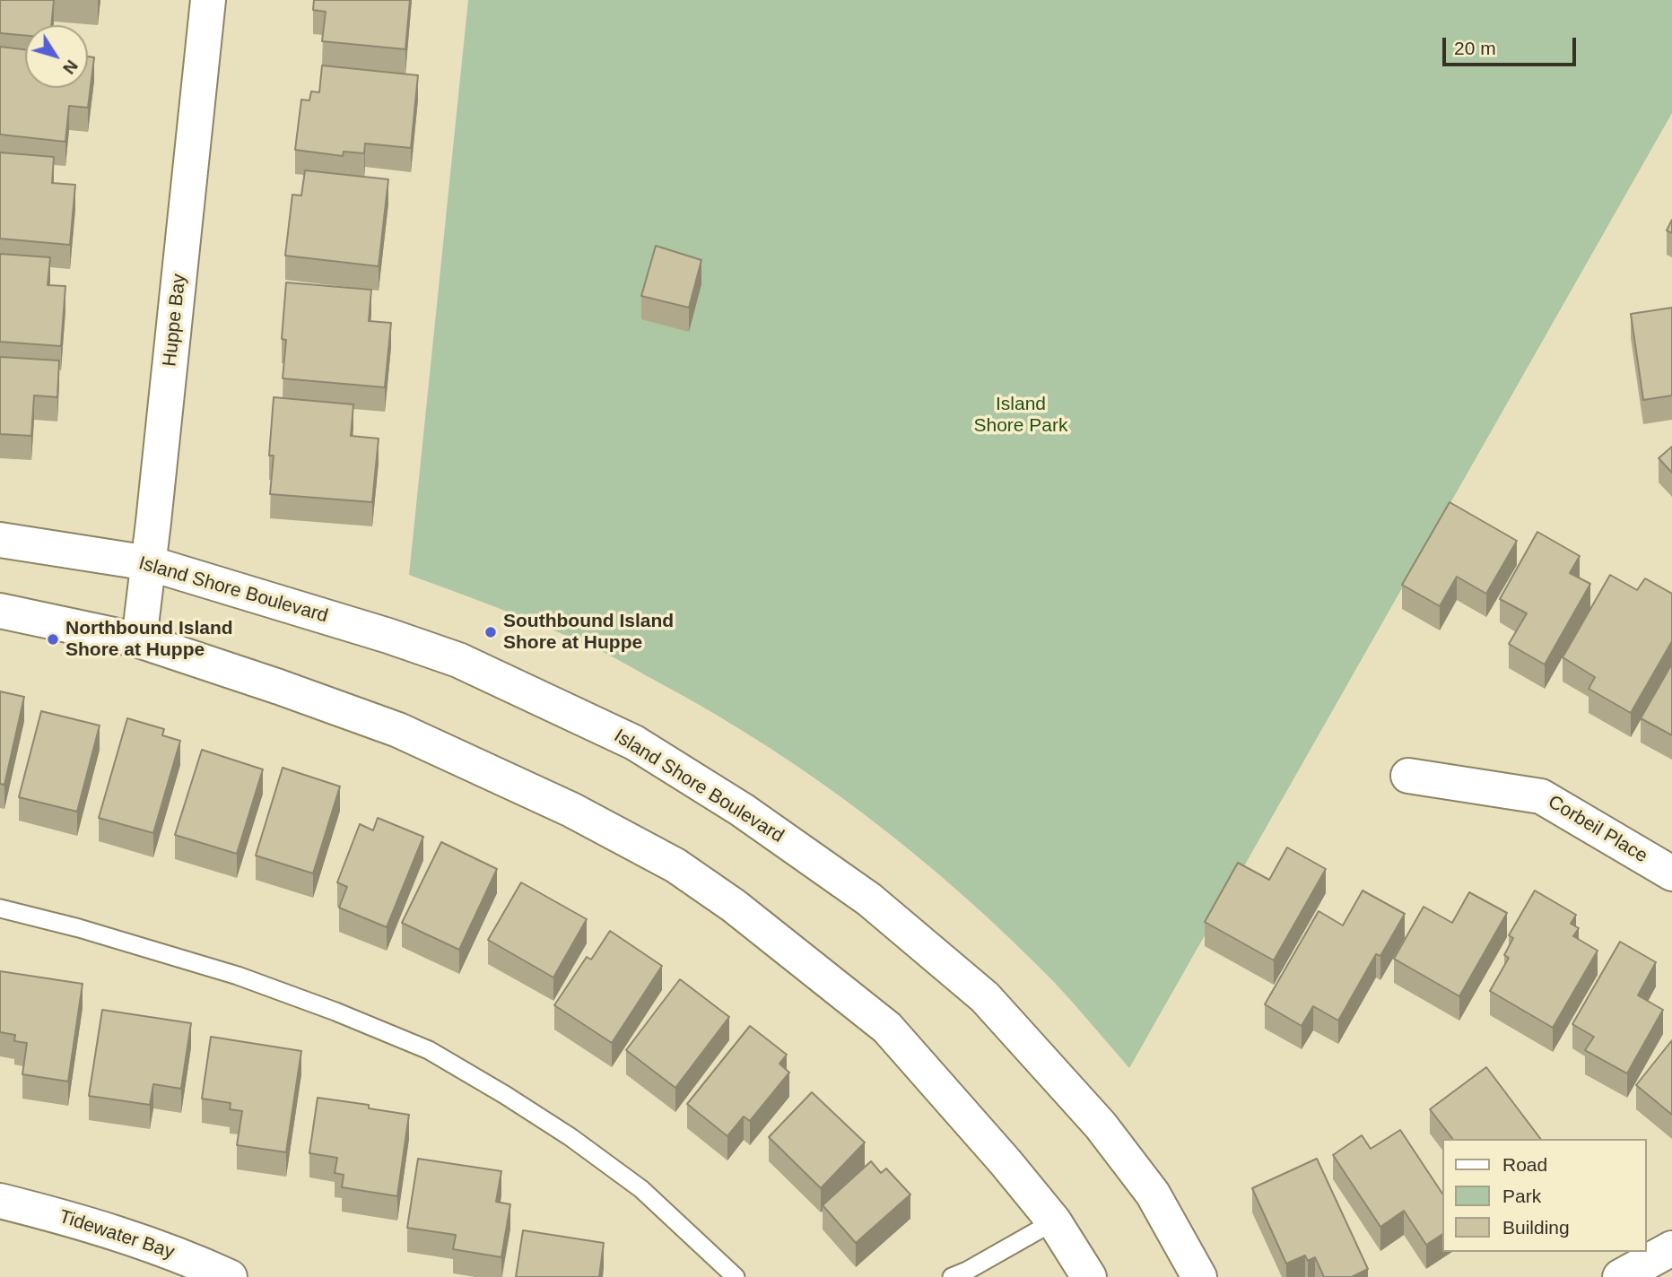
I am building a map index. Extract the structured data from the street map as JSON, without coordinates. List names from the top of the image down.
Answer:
{
  "streets": {
    "street": [
      "Huppe Bay",
      "Island Shore Boulevard",
      "Corbeil Place",
      "Tidewater Bay"
    ]
  },
  "crossings": [
    ["Huppe Bay", "Island Shore Boulevard"]
  ],
  "parks": ["Island Shore Park"],
  "places": ["Southbound Island Shore at Huppe", "Northbound Island Shore at Huppe"],
  "legend": ["Road", "Park", "Building"],
  "scale_bar": "20 m",
  "north": "bottom right"
}
